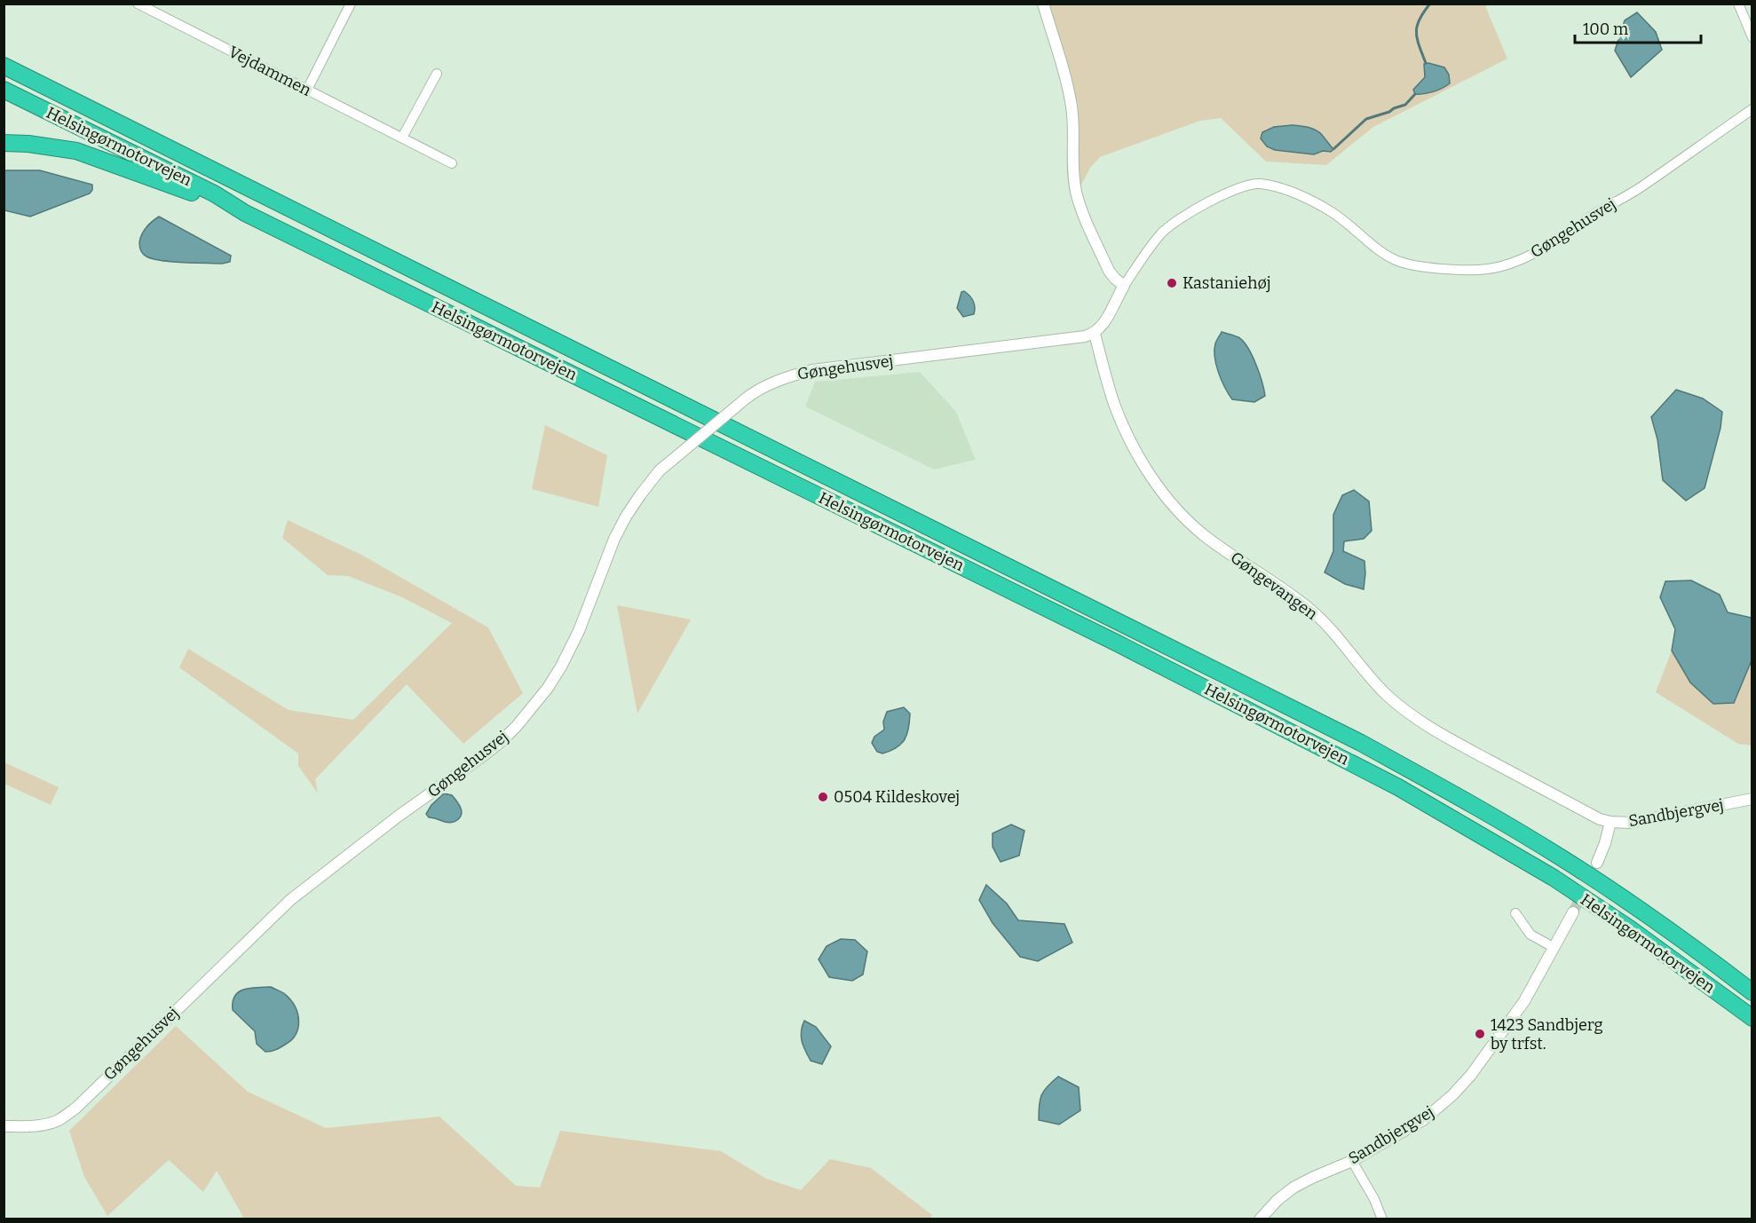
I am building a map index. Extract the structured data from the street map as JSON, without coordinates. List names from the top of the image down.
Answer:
{
  "streets": {
    "highway": ["Helsingørmotorvejen"],
    "street": [
      "Vejdammen",
      "Gøngehusvej",
      "Gøngevangen",
      "Sandbjergvej"
    ]
  },
  "crossings": [
    ["Gøngehusvej", "Gøngevangen"],
    ["Gøngevangen", "Sandbjergvej"]
  ],
  "places": ["Kastaniehøj", "0504 Kildeskovej", "1423 Sandbjerg by trfst."],
  "scale_bar": "100 m"
}
